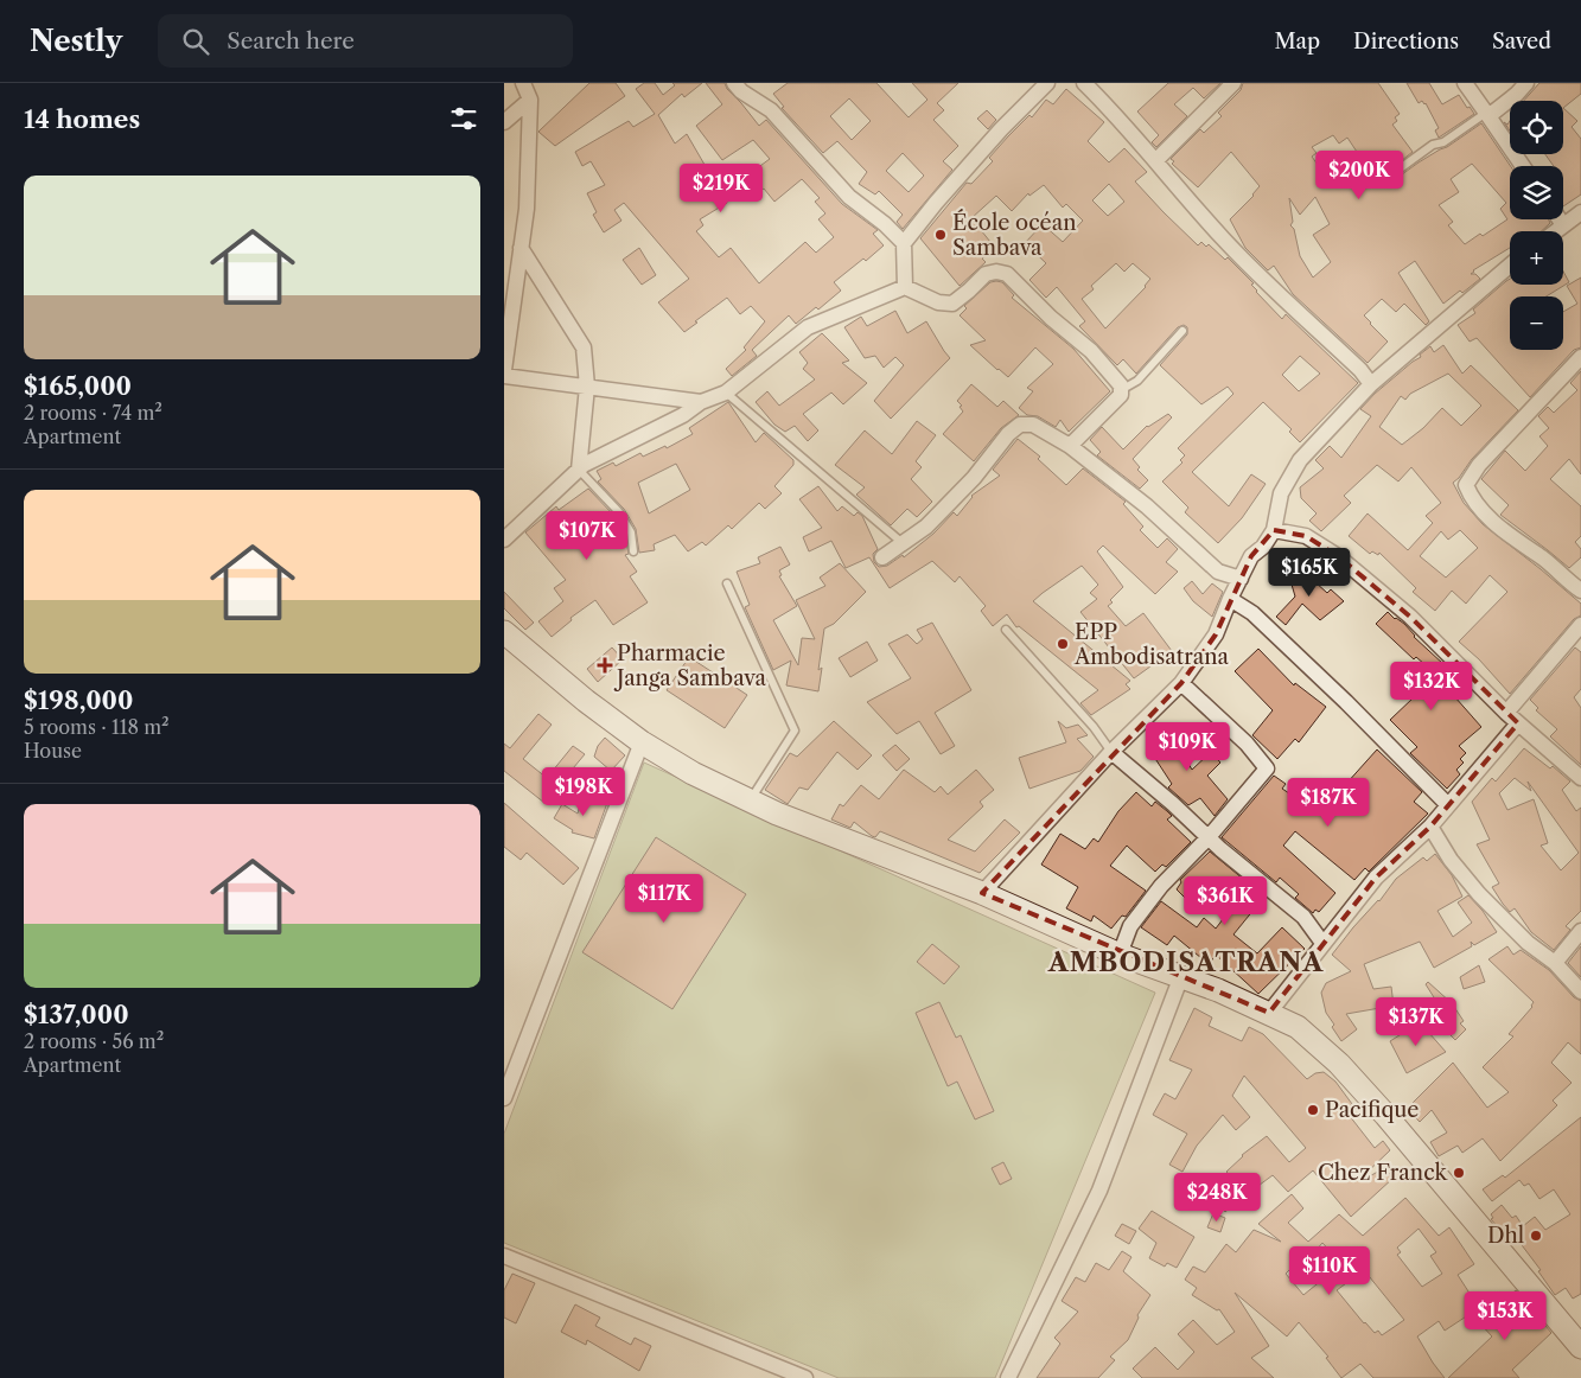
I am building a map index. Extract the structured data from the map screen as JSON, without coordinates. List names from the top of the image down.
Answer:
{
  "districts": ["AMBODISATRANA"],
  "places": {
    "other": [
      "École océan Sambava",
      "EPP Ambodisatrana",
      "Pacifique",
      "Chez Franck",
      "Dhl"
    ],
    "health": ["Pharmacie Janga Sambava"]
  },
  "page": {
    "header": "Nestly",
    "search": "Search here",
    "nav": ["Map", "Directions", "Saved"],
    "heading": "14 homes",
    "map_buttons": ["+", "−"],
    "price": [
      "$200K",
      "$219K",
      "$107K",
      "$165K",
      "$132K",
      "$109K",
      "$198K",
      "$187K",
      "$117K",
      "$361K",
      "$137K",
      "$248K",
      "$110K",
      "$153K"
    ],
    "list": [
      {
        "name": "$165,000",
        "note": "2 rooms · 74 m² · Apartment"
      },
      {
        "name": "$198,000",
        "note": "5 rooms · 118 m² · House"
      },
      {
        "name": "$137,000",
        "note": "2 rooms · 56 m² · Apartment"
      }
    ]
  }
}
